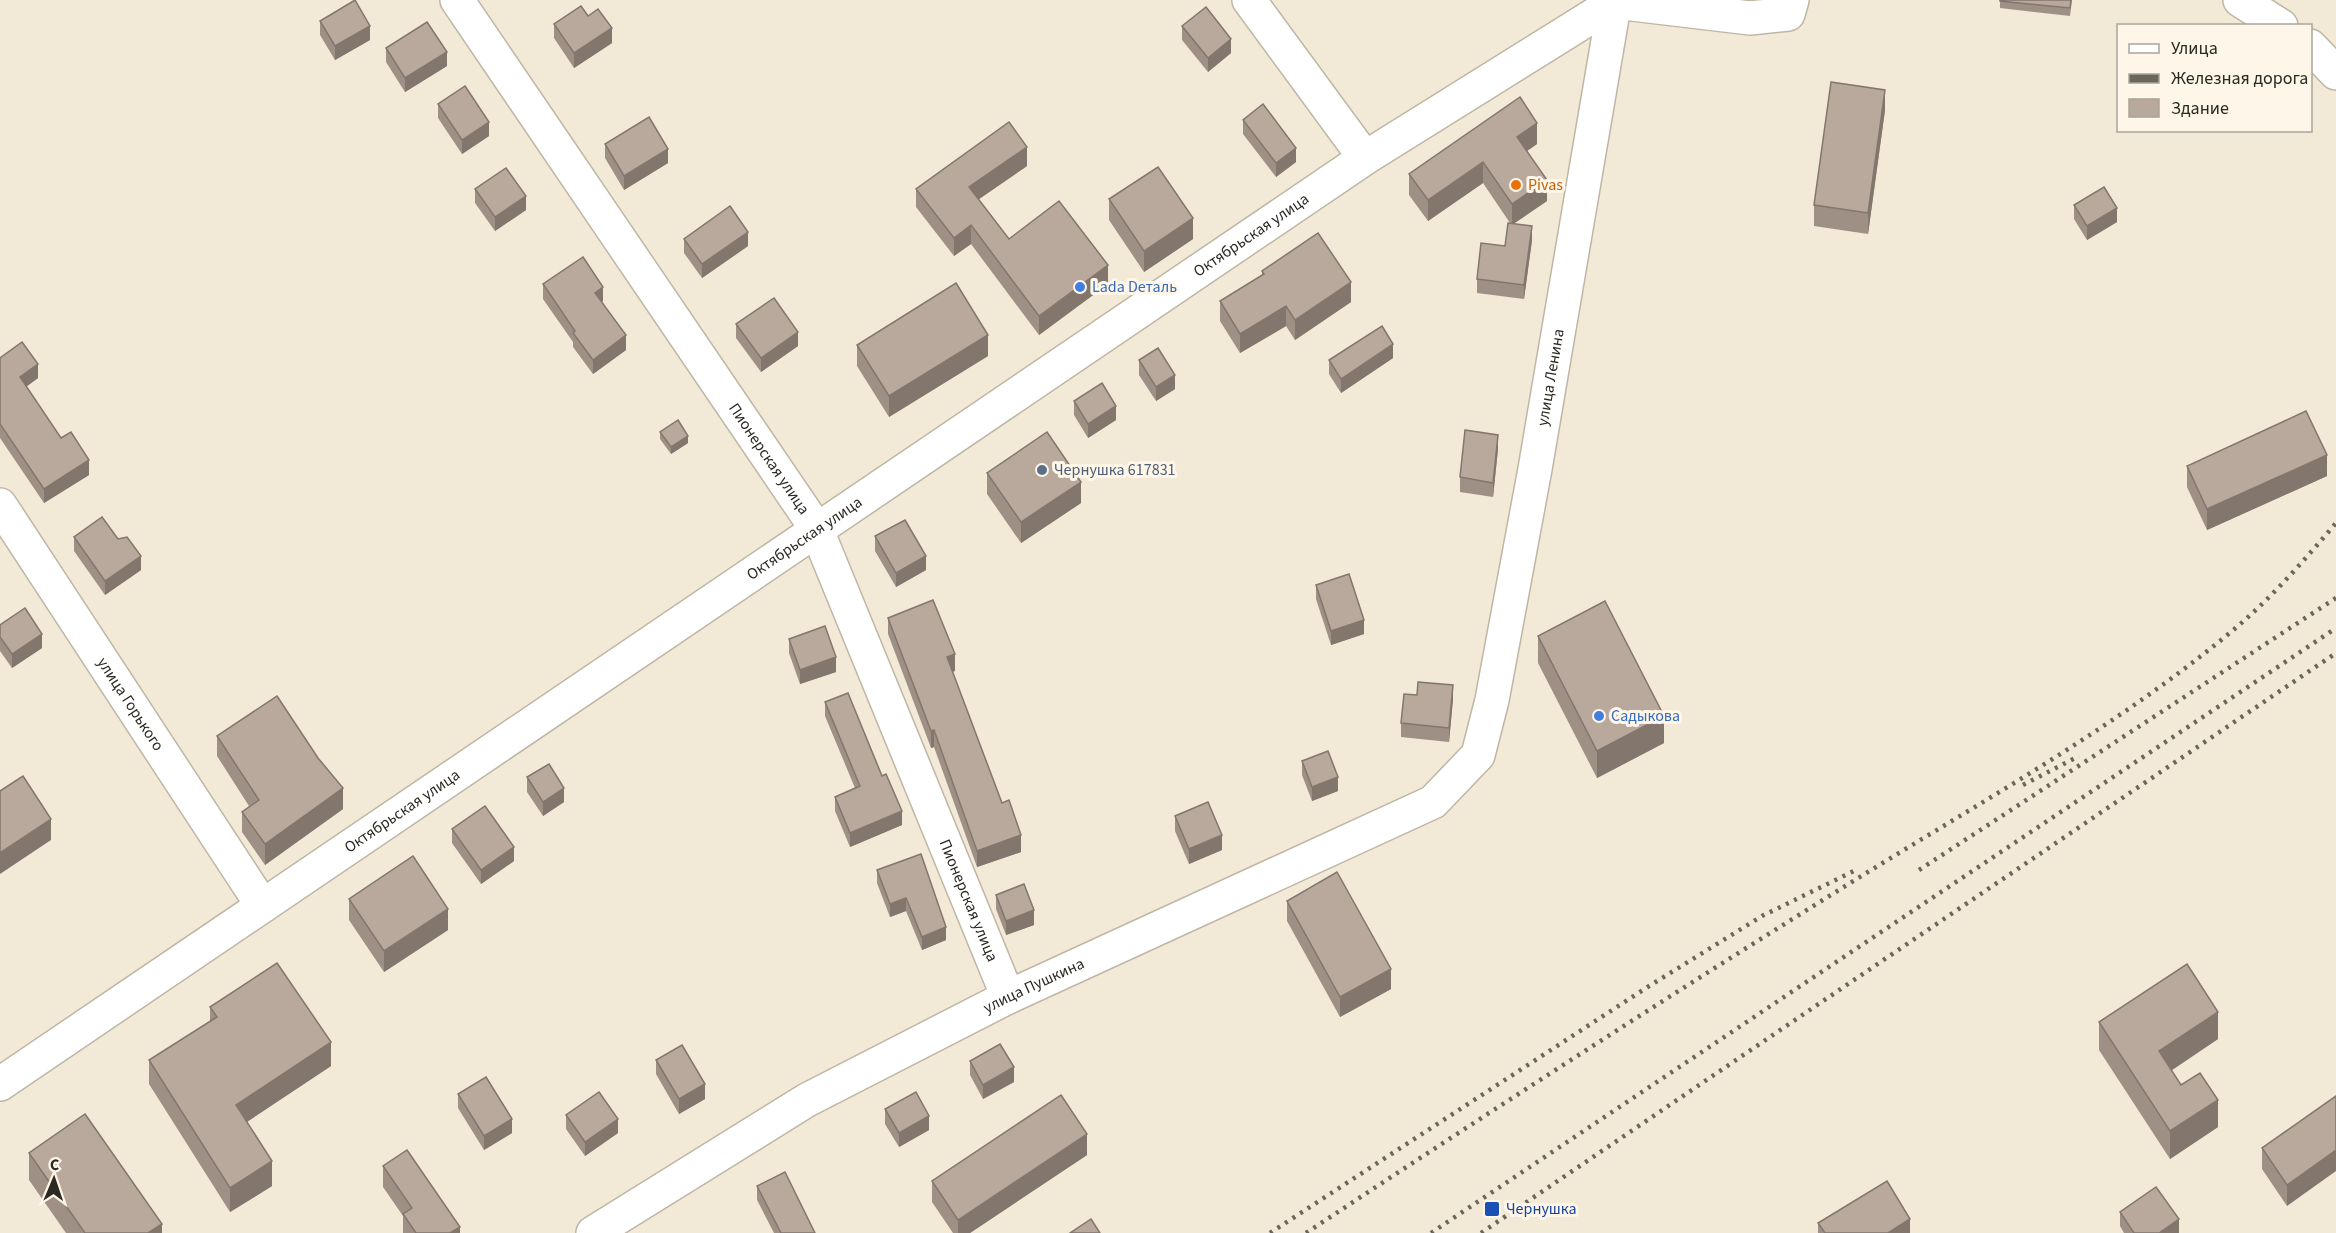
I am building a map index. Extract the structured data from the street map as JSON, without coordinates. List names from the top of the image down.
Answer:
{
  "streets": {
    "street": [
      "Октябрьская улица",
      "улица Ленина",
      "Пионерская улица",
      "улица Горького",
      "улица Пушкина"
    ]
  },
  "crossings": [
    ["Октябрьская улица", "улица Ленина"],
    ["Октябрьская улица", "Пионерская улица"],
    ["Октябрьская улица", "улица Горького"],
    ["улица Ленина", "улица Пушкина"],
    ["Пионерская улица", "улица Пушкина"]
  ],
  "places": {
    "other": [
      "Pivas",
      "Lada Dеталь",
      "Чернушка 617831",
      "Садыкова"
    ],
    "transit": ["Чернушка"]
  },
  "legend": ["Улица", "Железная дорога", "Здание"],
  "north": "top"
}
